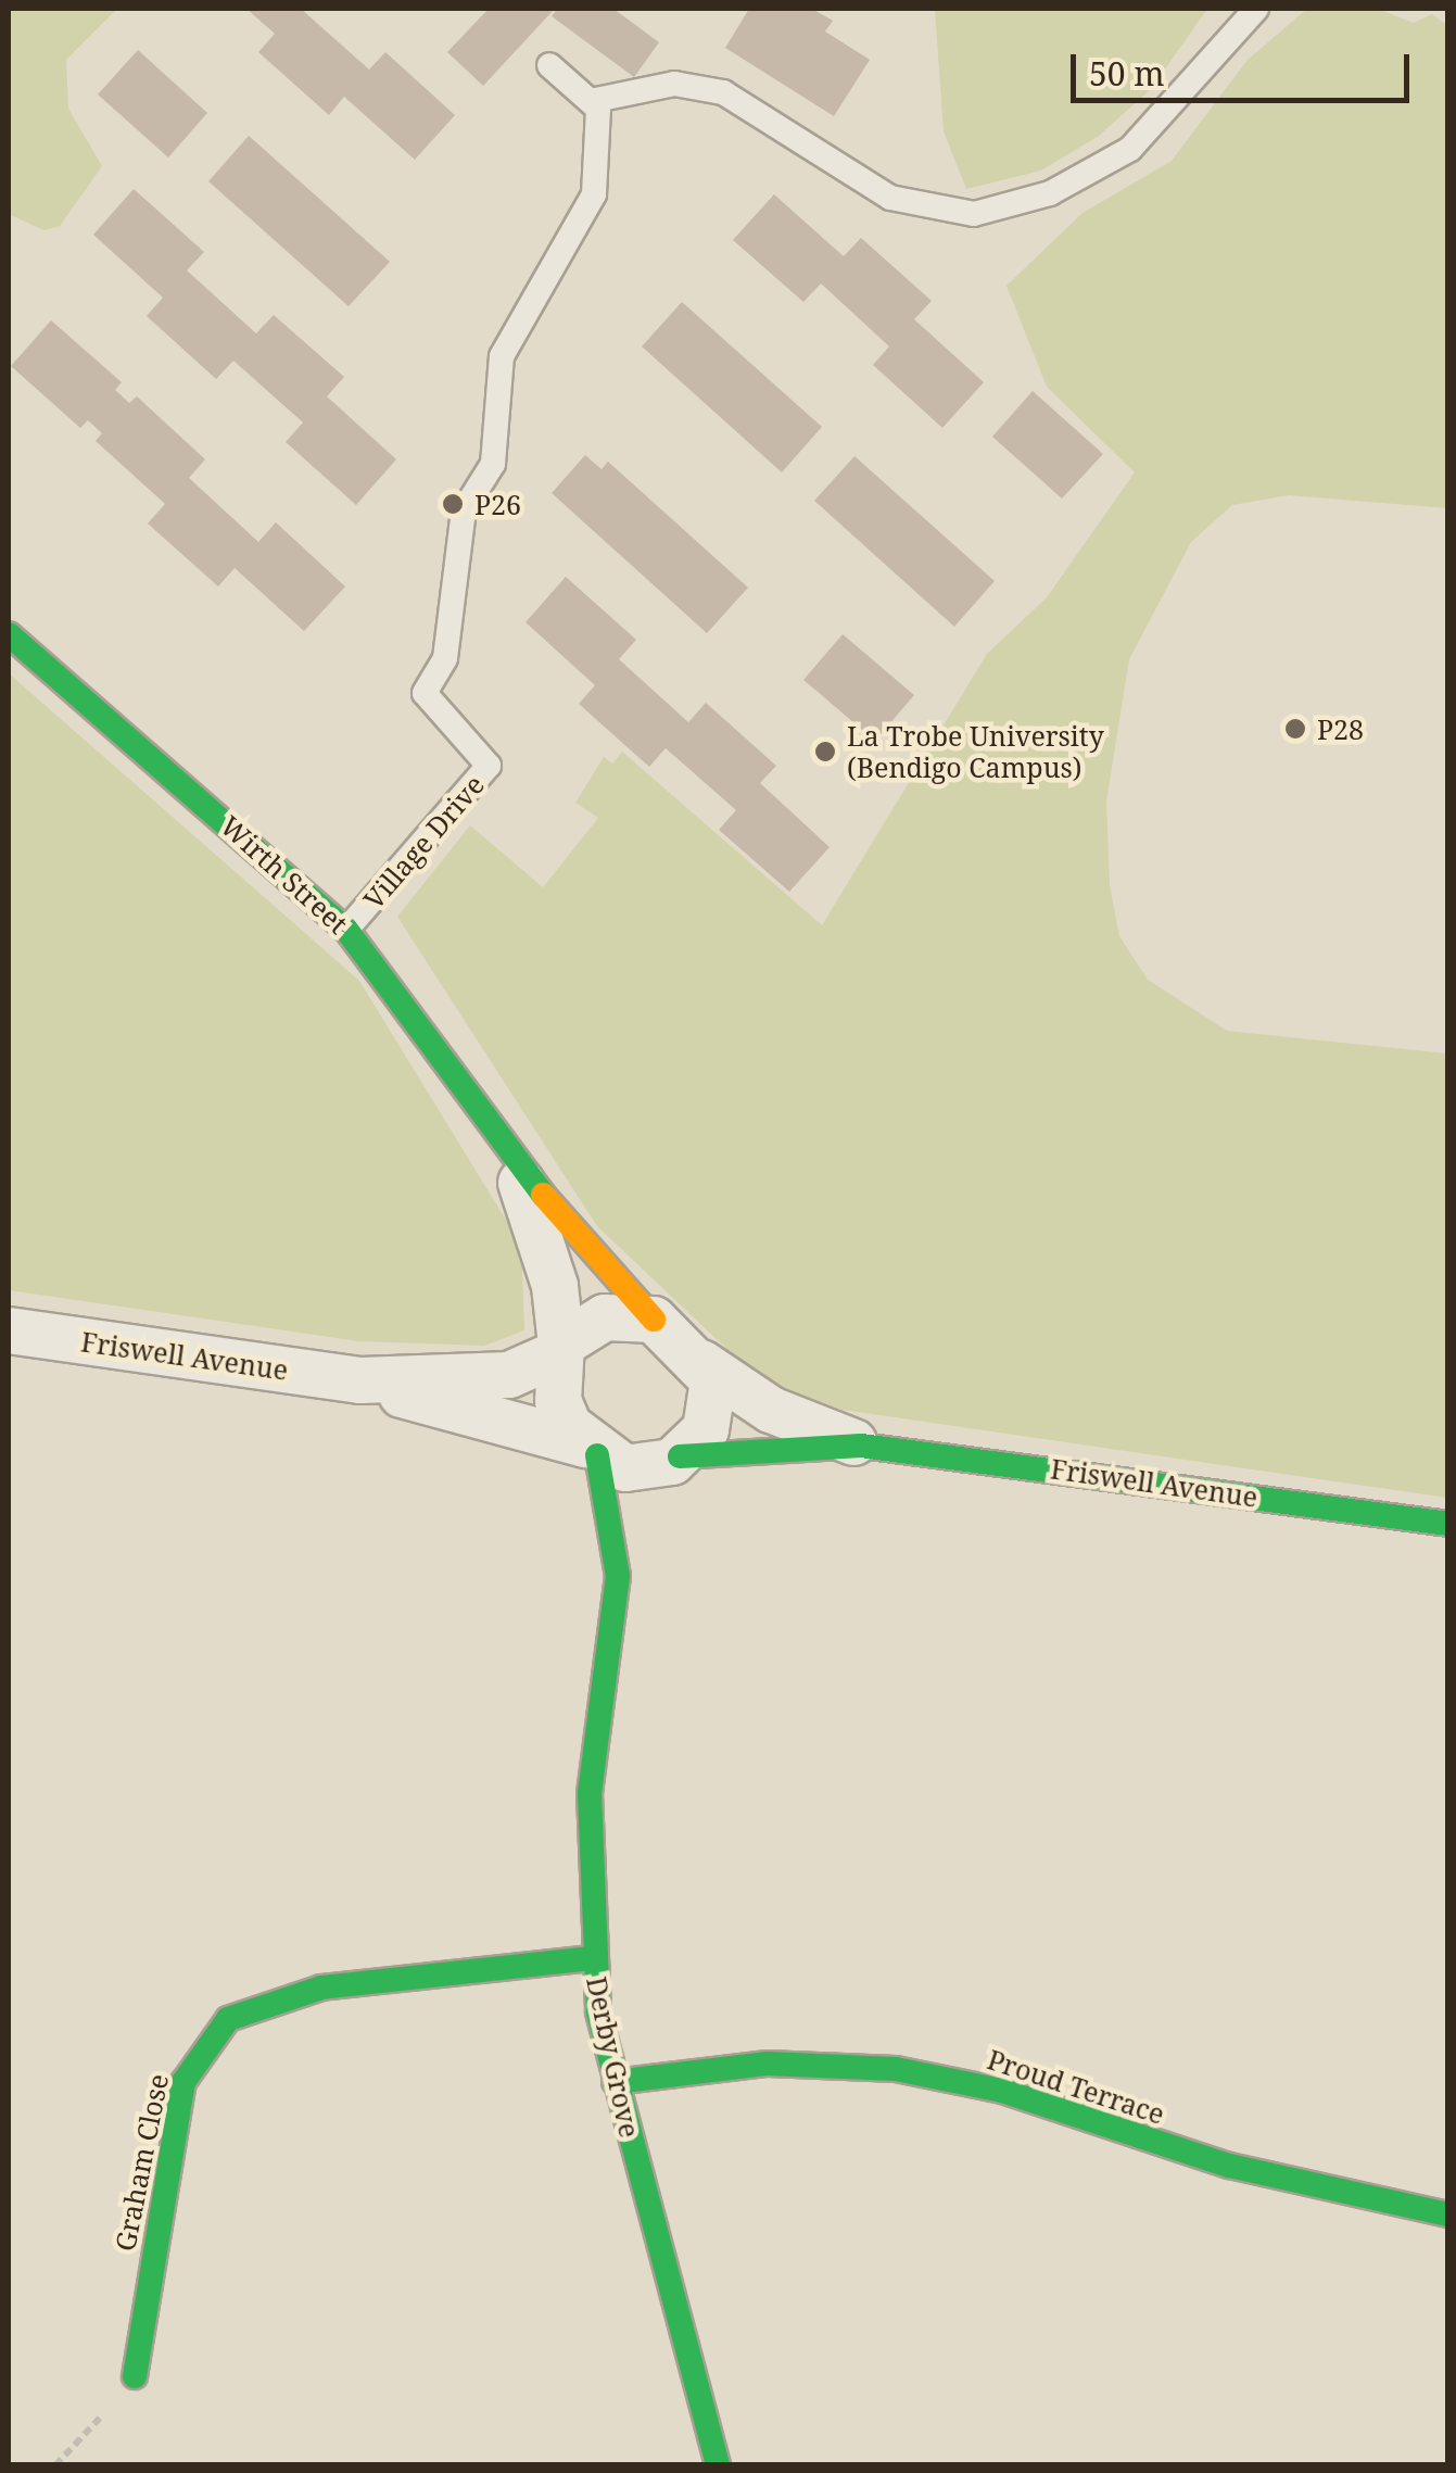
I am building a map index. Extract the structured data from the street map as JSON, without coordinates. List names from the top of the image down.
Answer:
{
  "streets": {
    "street": [
      "Wirth Street",
      "Friswell Avenue",
      "Derby Grove",
      "Proud Terrace",
      "Graham Close"
    ],
    "lane": ["Village Drive"]
  },
  "crossings": [
    ["Village Drive", "Wirth Street"],
    ["Wirth Street", "Friswell Avenue"],
    ["Wirth Street", "Derby Grove"],
    ["Friswell Avenue", "Derby Grove"],
    ["Derby Grove", "Proud Terrace"],
    ["Derby Grove", "Graham Close"]
  ],
  "places": ["P26", "P28", "La Trobe University (Bendigo Campus)"],
  "scale_bar": "50 m"
}
